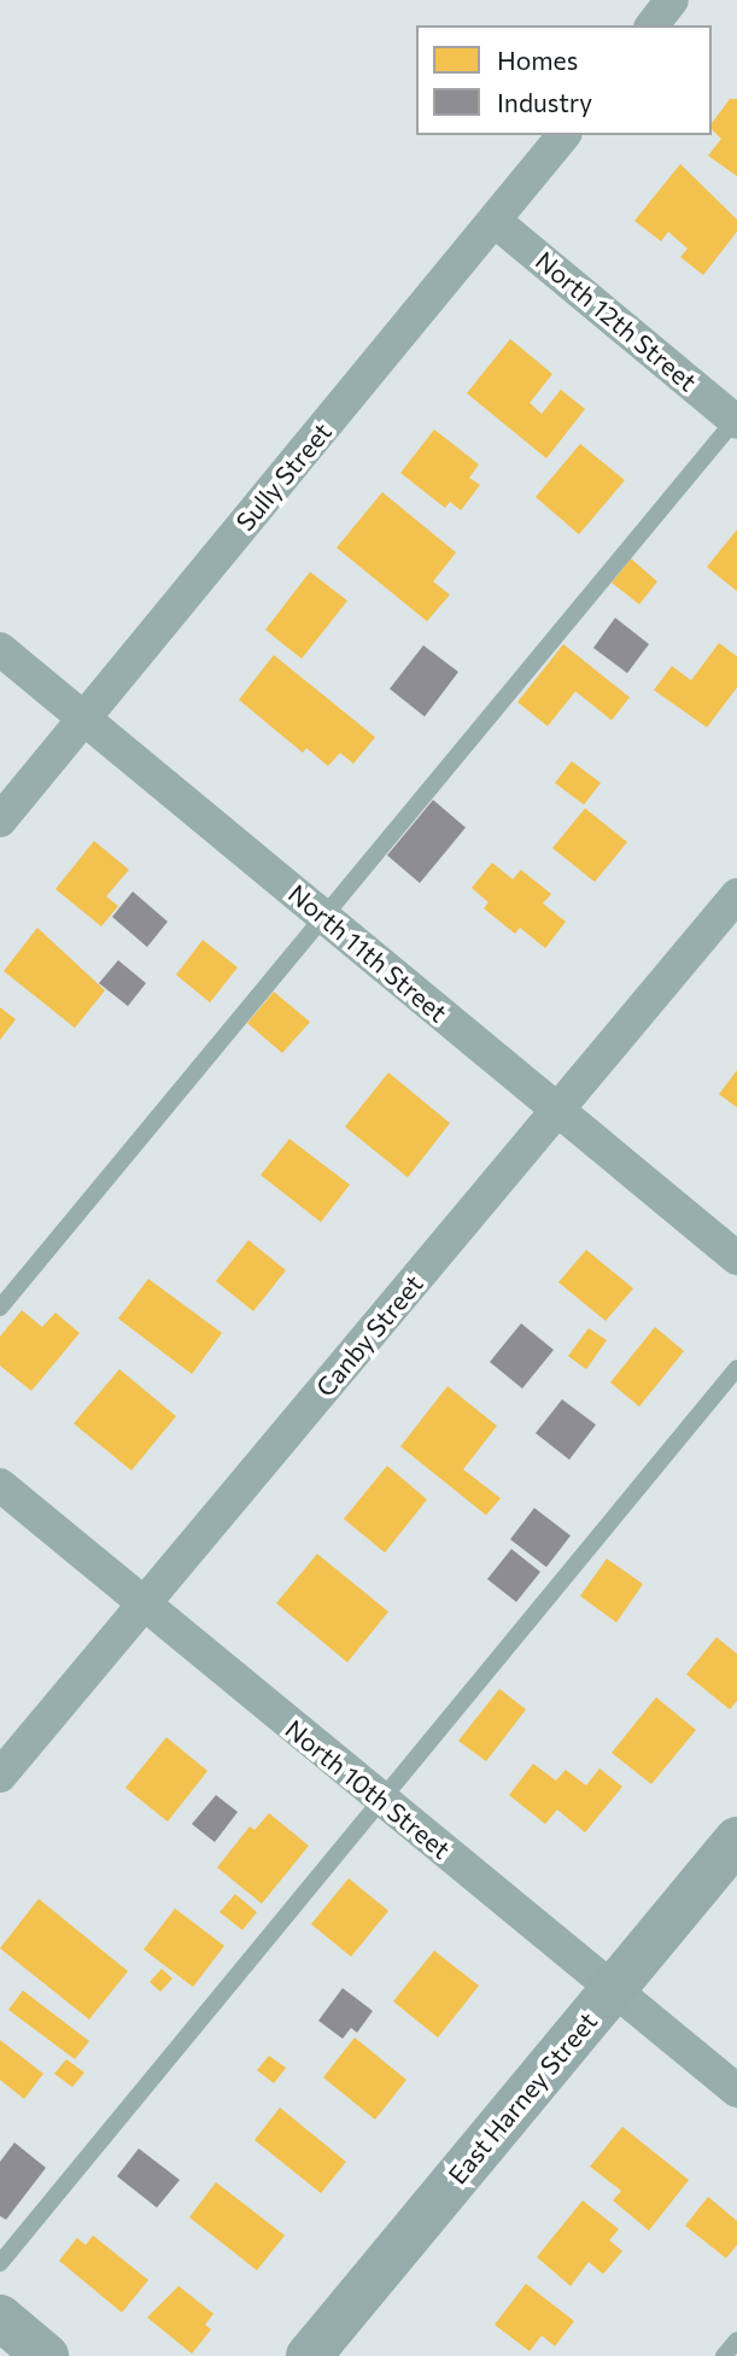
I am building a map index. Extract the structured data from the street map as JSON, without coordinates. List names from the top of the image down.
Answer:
{
  "streets": {
    "main road": ["East Harney Street"],
    "street": [
      "North 12th Street",
      "Sully Street",
      "North 11th Street",
      "Canby Street",
      "North 10th Street"
    ]
  },
  "crossings": [
    ["North 12th Street", "Sully Street"],
    ["Sully Street", "North 11th Street"],
    ["North 11th Street", "Canby Street"],
    ["Canby Street", "North 10th Street"],
    ["North 10th Street", "East Harney Street"]
  ],
  "legend": ["Homes", "Industry"]
}
